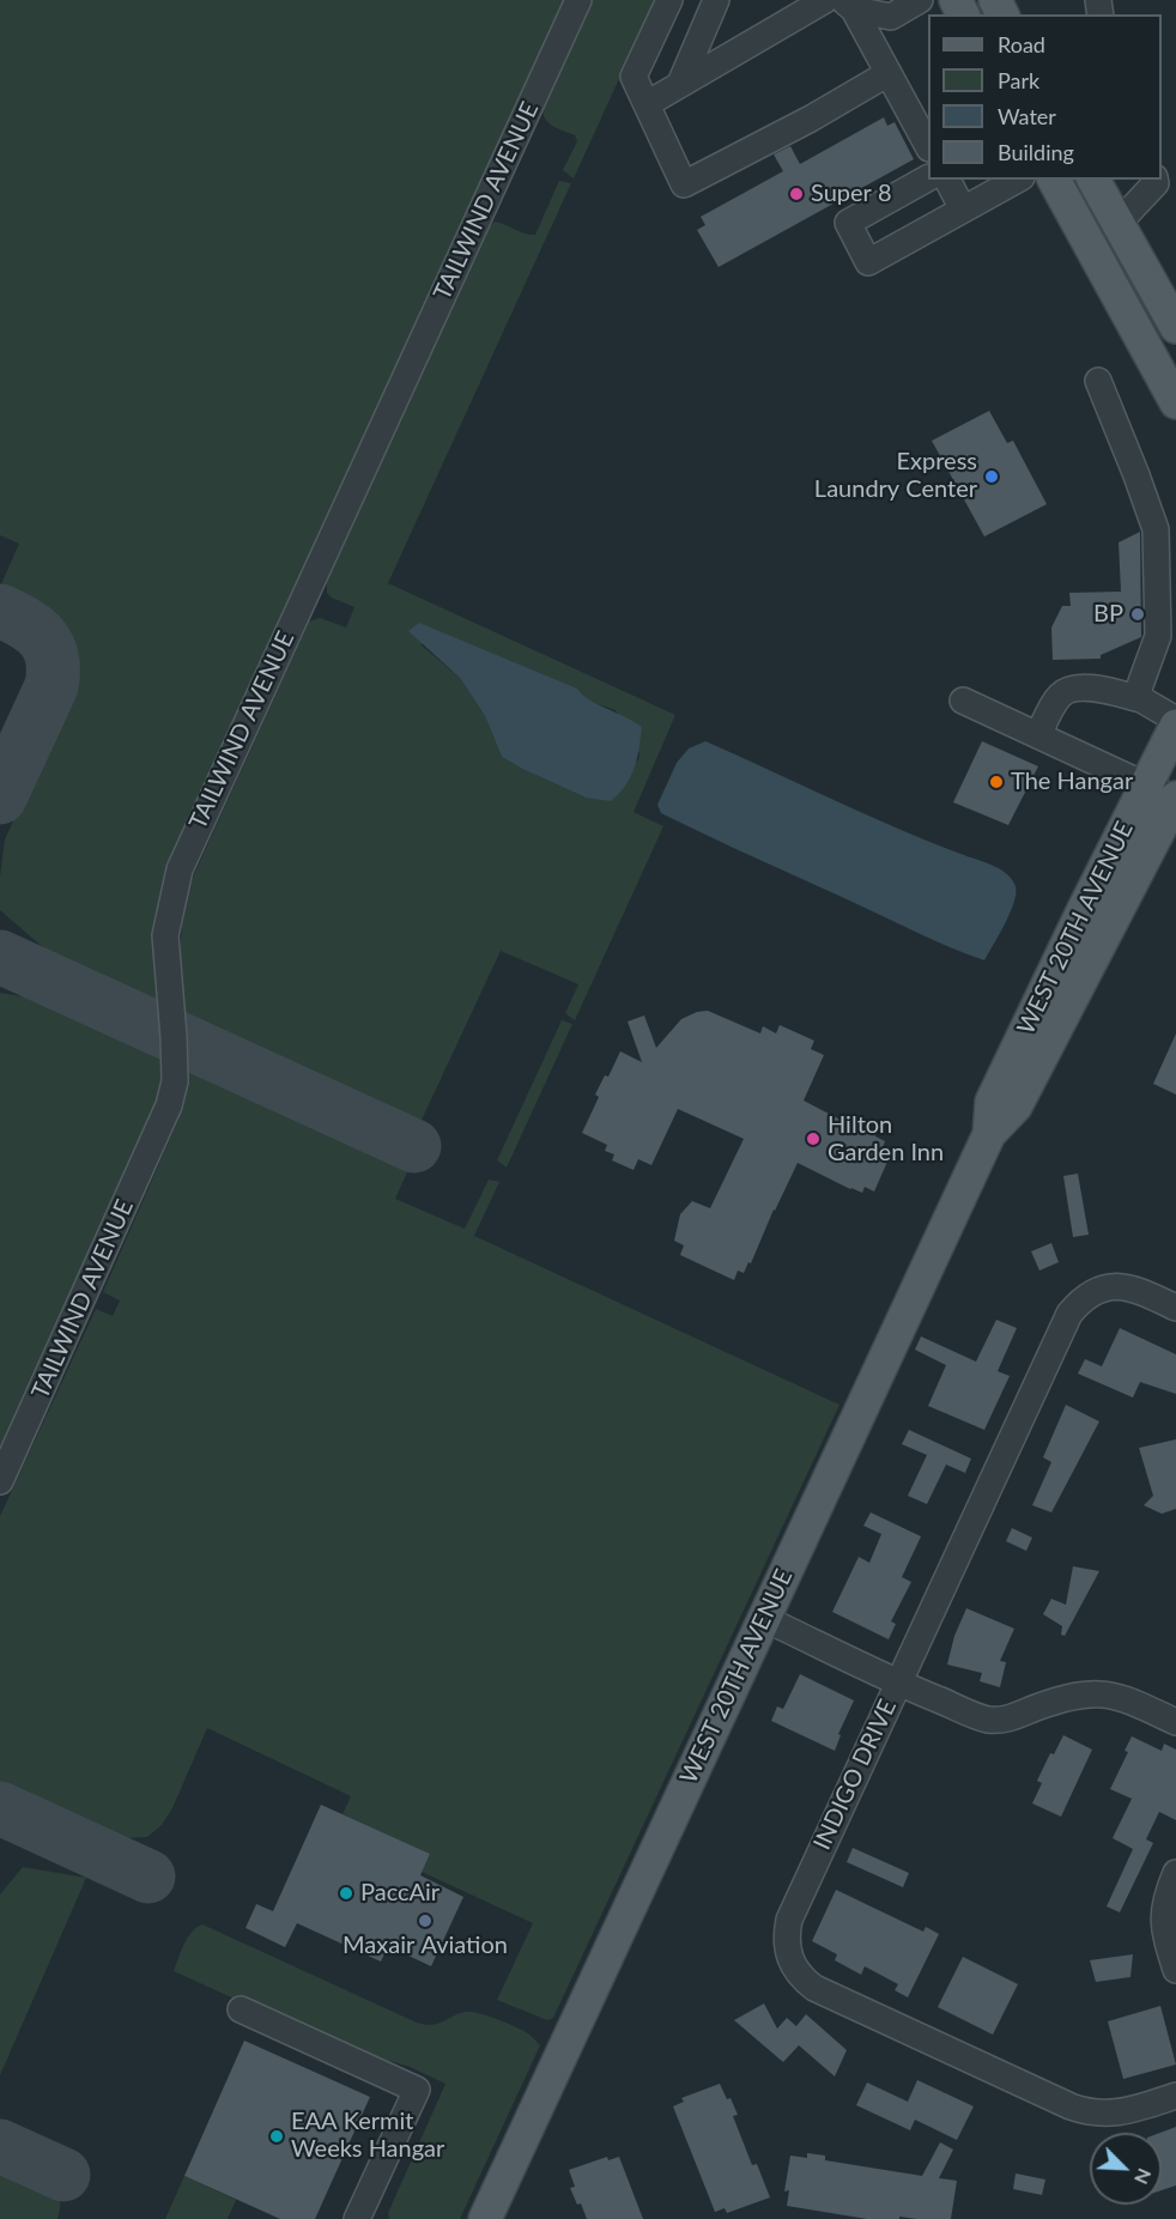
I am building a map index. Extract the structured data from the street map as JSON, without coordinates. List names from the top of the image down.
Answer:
{
  "streets": {
    "main road": ["WEST 20TH AVENUE"],
    "street": ["TAILWIND AVENUE", "INDIGO DRIVE"]
  },
  "places": [
    "Super 8",
    "Express Laundry Center",
    "BP",
    "The Hangar",
    "Hilton Garden Inn",
    "PaccAir",
    "Maxair Aviation",
    "EAA Kermit Weeks Hangar"
  ],
  "legend": [
    "Road",
    "Park",
    "Water",
    "Building"
  ],
  "north": "bottom right"
}
